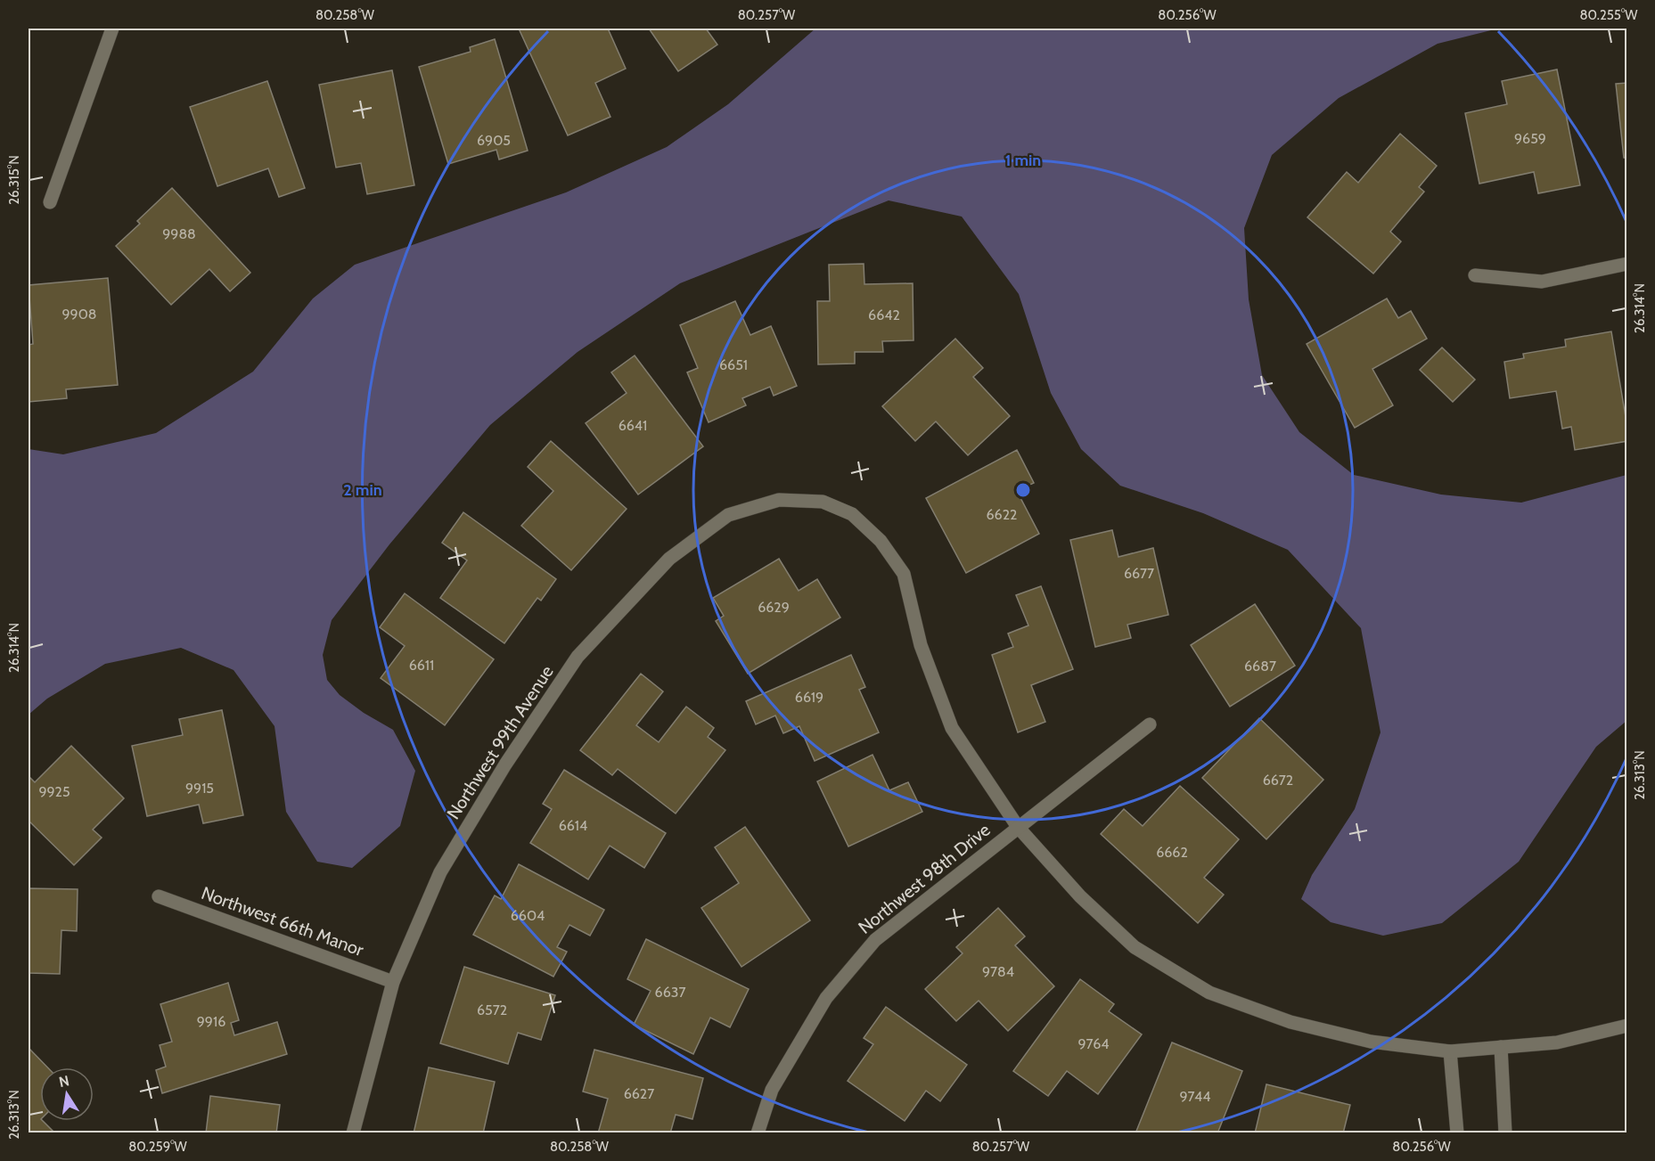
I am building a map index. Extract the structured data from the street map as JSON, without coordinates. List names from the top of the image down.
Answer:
{
  "streets": {
    "street": ["Northwest 99th Avenue", "Northwest 98th Drive", "Northwest 66th Manor"]
  },
  "crossings": [
    ["Northwest 99th Avenue", "Northwest 98th Drive"],
    ["Northwest 99th Avenue", "Northwest 66th Manor"]
  ],
  "house_numbers": [
    "9659",
    "6905",
    "9988",
    "9908",
    "6642",
    "6651",
    "6641",
    "6622",
    "6677",
    "6629",
    "6611",
    "6687",
    "6619",
    "6672",
    "9915",
    "9925",
    "6614",
    "6662",
    "6604",
    "9784",
    "6637",
    "6572",
    "9916",
    "9764",
    "6627",
    "9744"
  ],
  "north": "top",
  "coordinates": [
    "80.258°W",
    "80.257°W",
    "80.256°W",
    "80.255°W",
    "26.315°N",
    "26.314°N",
    "26.313°N",
    "80.259°W"
  ],
  "rings": ["1 min", "2 min"]
}
